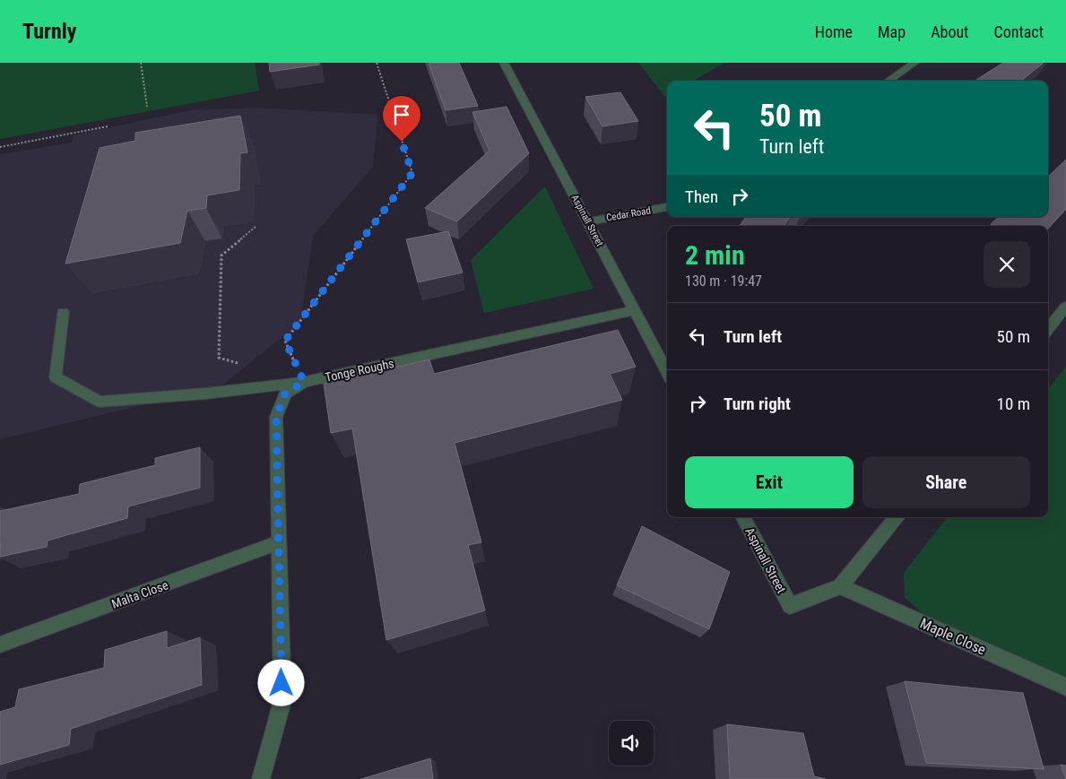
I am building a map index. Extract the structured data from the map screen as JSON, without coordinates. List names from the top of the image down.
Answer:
{
  "streets": {
    "street": [
      "Cedar Road",
      "Aspinall Street",
      "Tonge Roughs",
      "Malta Close",
      "Maple Close"
    ]
  },
  "crossings": [
    ["Cedar Road", "Aspinall Street"],
    ["Aspinall Street", "Tonge Roughs"],
    ["Aspinall Street", "Maple Close"],
    ["Tonge Roughs", "Malta Close"]
  ],
  "page": {
    "header": "Turnly",
    "nav": [
      "Home",
      "Map",
      "About",
      "Contact"
    ],
    "turn": ["50 m", "Turn left"],
    "then": "Then",
    "heading": ["2 min", "130 m · 19:47"],
    "list": [
      {
        "name": "Turn left",
        "value": "50 m"
      },
      {
        "name": "Turn right",
        "value": "10 m"
      }
    ],
    "buttons": ["Exit", "Share"]
  }
}
